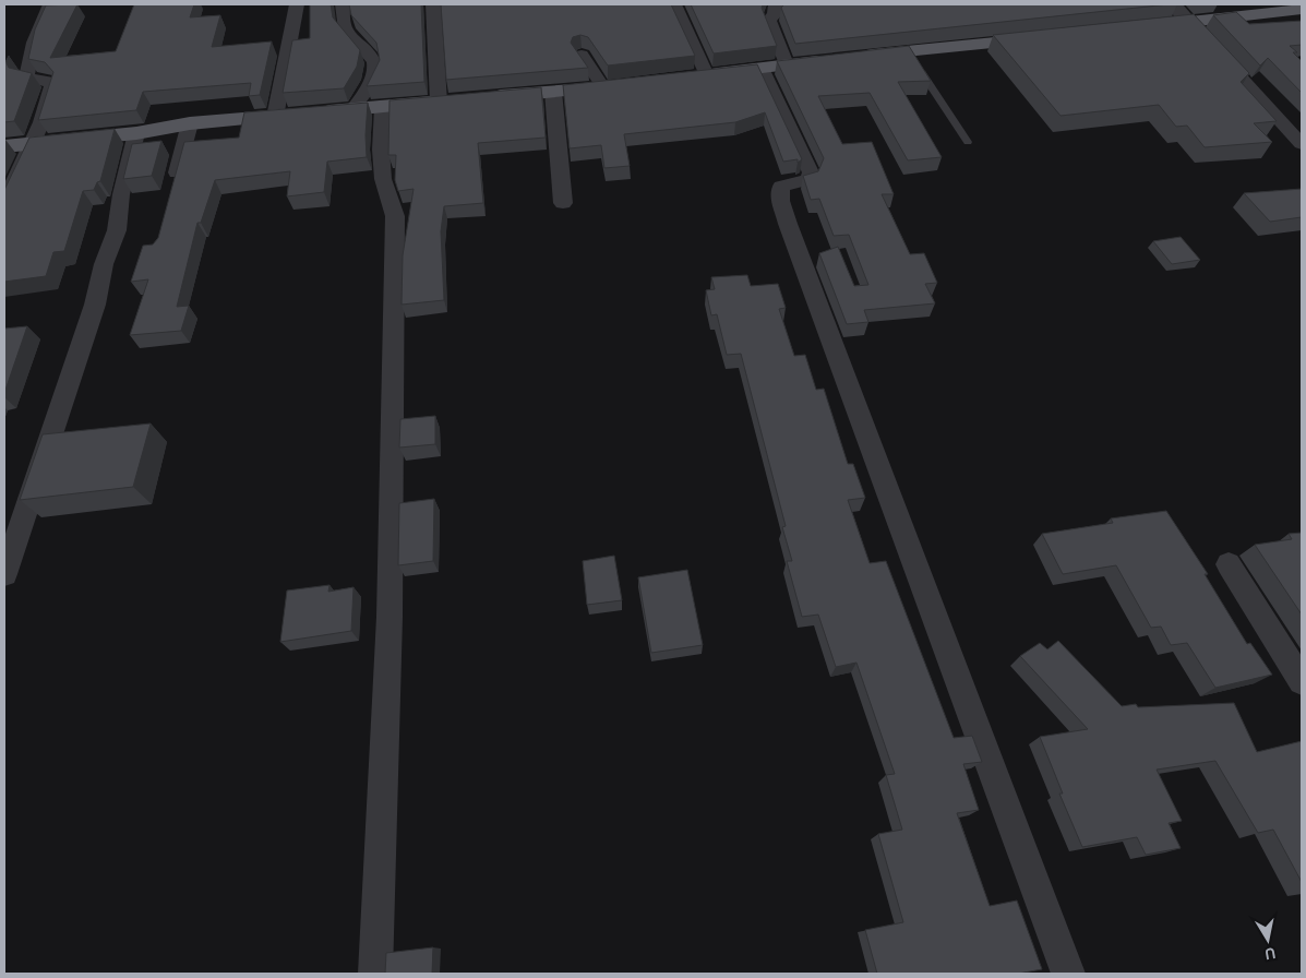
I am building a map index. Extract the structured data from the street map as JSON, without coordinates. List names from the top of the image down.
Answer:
{
  "north": "bottom"
}
